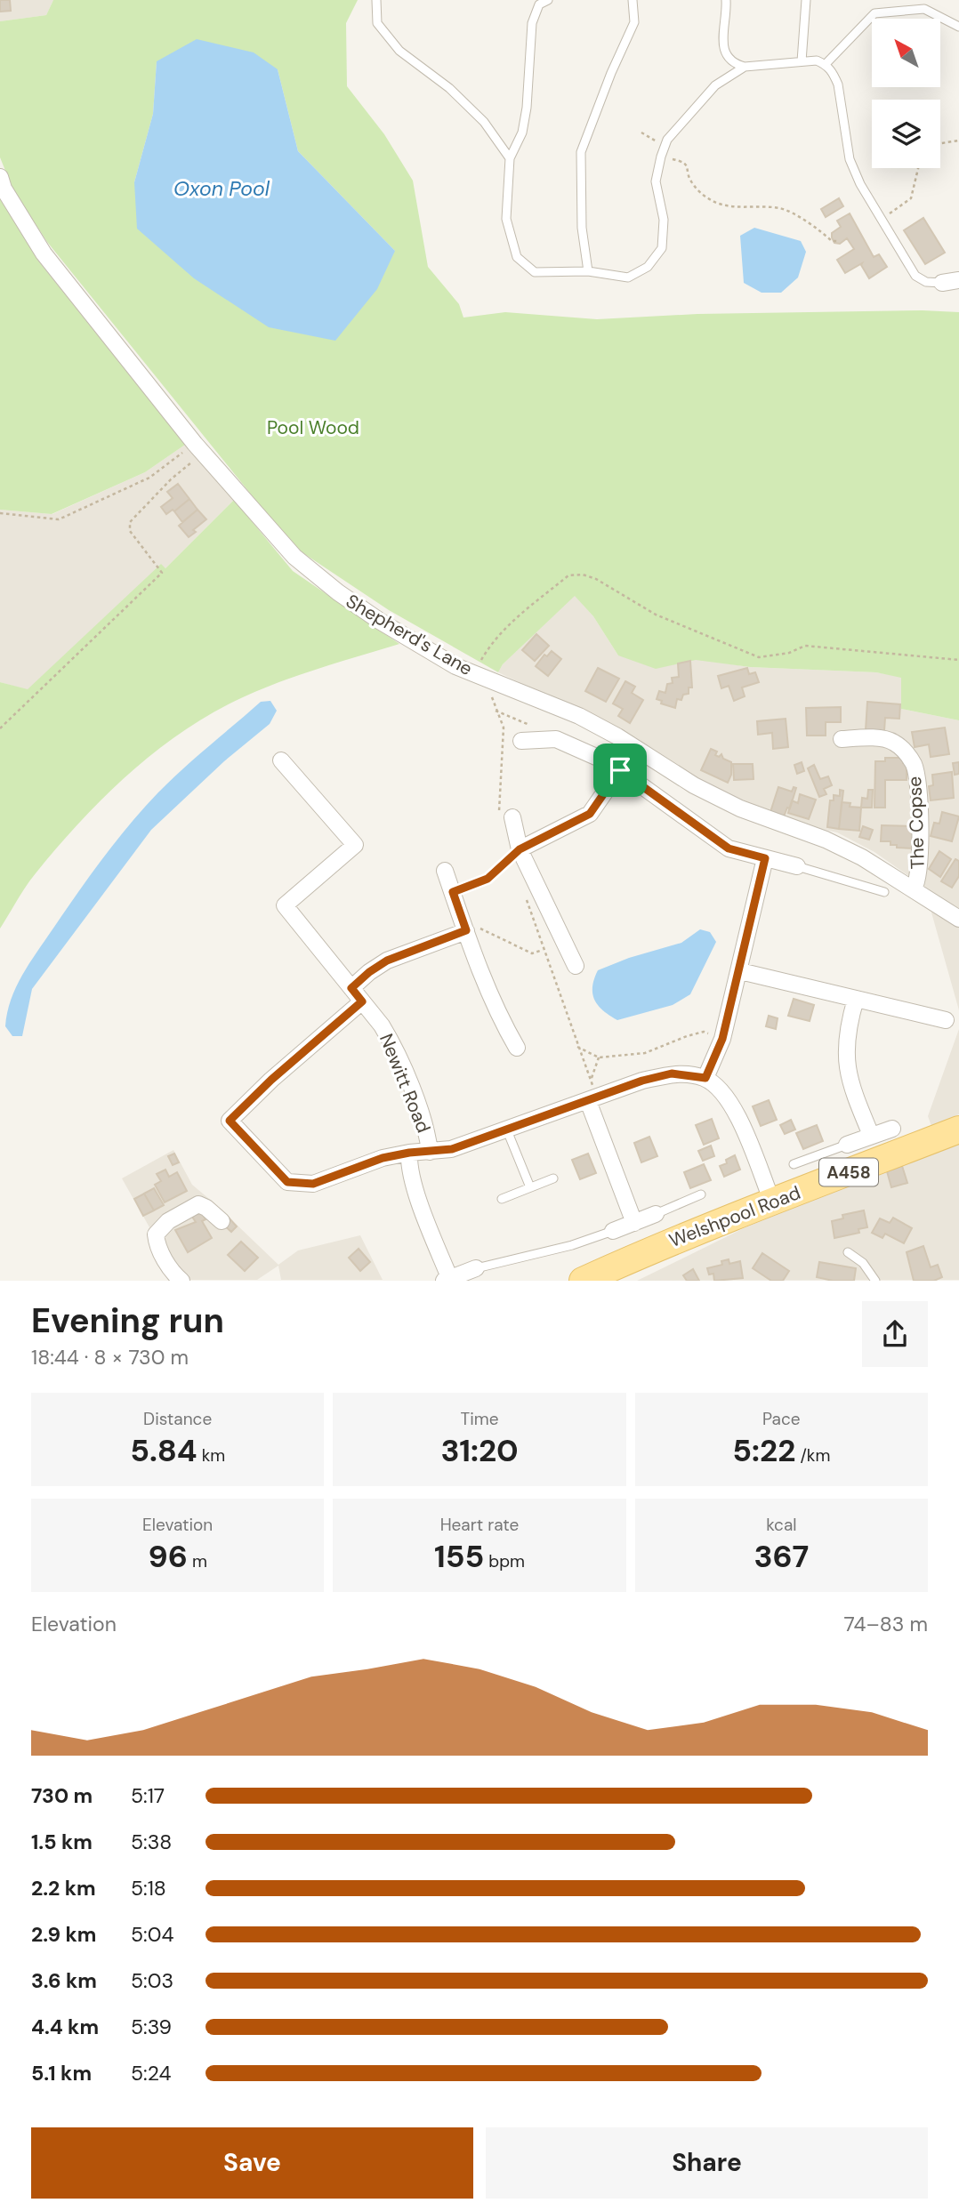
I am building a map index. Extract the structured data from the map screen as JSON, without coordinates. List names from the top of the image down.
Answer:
{
  "streets": {
    "main road": ["A458", "Welshpool Road"],
    "street": ["Shepherd's Lane", "The Copse", "Newitt Road"]
  },
  "crossings": [
    ["Shepherd's Lane", "The Copse"]
  ],
  "water": ["Oxon Pool"],
  "parks": ["Pool Wood"],
  "north": "top left",
  "page": {
    "heading": ["Evening run", "18:44 · 8 × 730 m"],
    "stats": [
      ["Distance", "5.84 km"],
      ["Time", "31:20"],
      ["Pace", "5:22 /km"],
      ["Elevation", "96 m"],
      ["Heart rate", "155 bpm"],
      ["kcal", "367"]
    ],
    "chart": ["Elevation", "74–83 m"],
    "list": [
      {
        "name": "730 m",
        "note": "5:17"
      },
      {
        "name": "1.5 km",
        "note": "5:38"
      },
      {
        "name": "2.2 km",
        "note": "5:18"
      },
      {
        "name": "2.9 km",
        "note": "5:04"
      },
      {
        "name": "3.6 km",
        "note": "5:03"
      },
      {
        "name": "4.4 km",
        "note": "5:39"
      },
      {
        "name": "5.1 km",
        "note": "5:24"
      }
    ],
    "buttons": ["Save", "Share"]
  }
}
